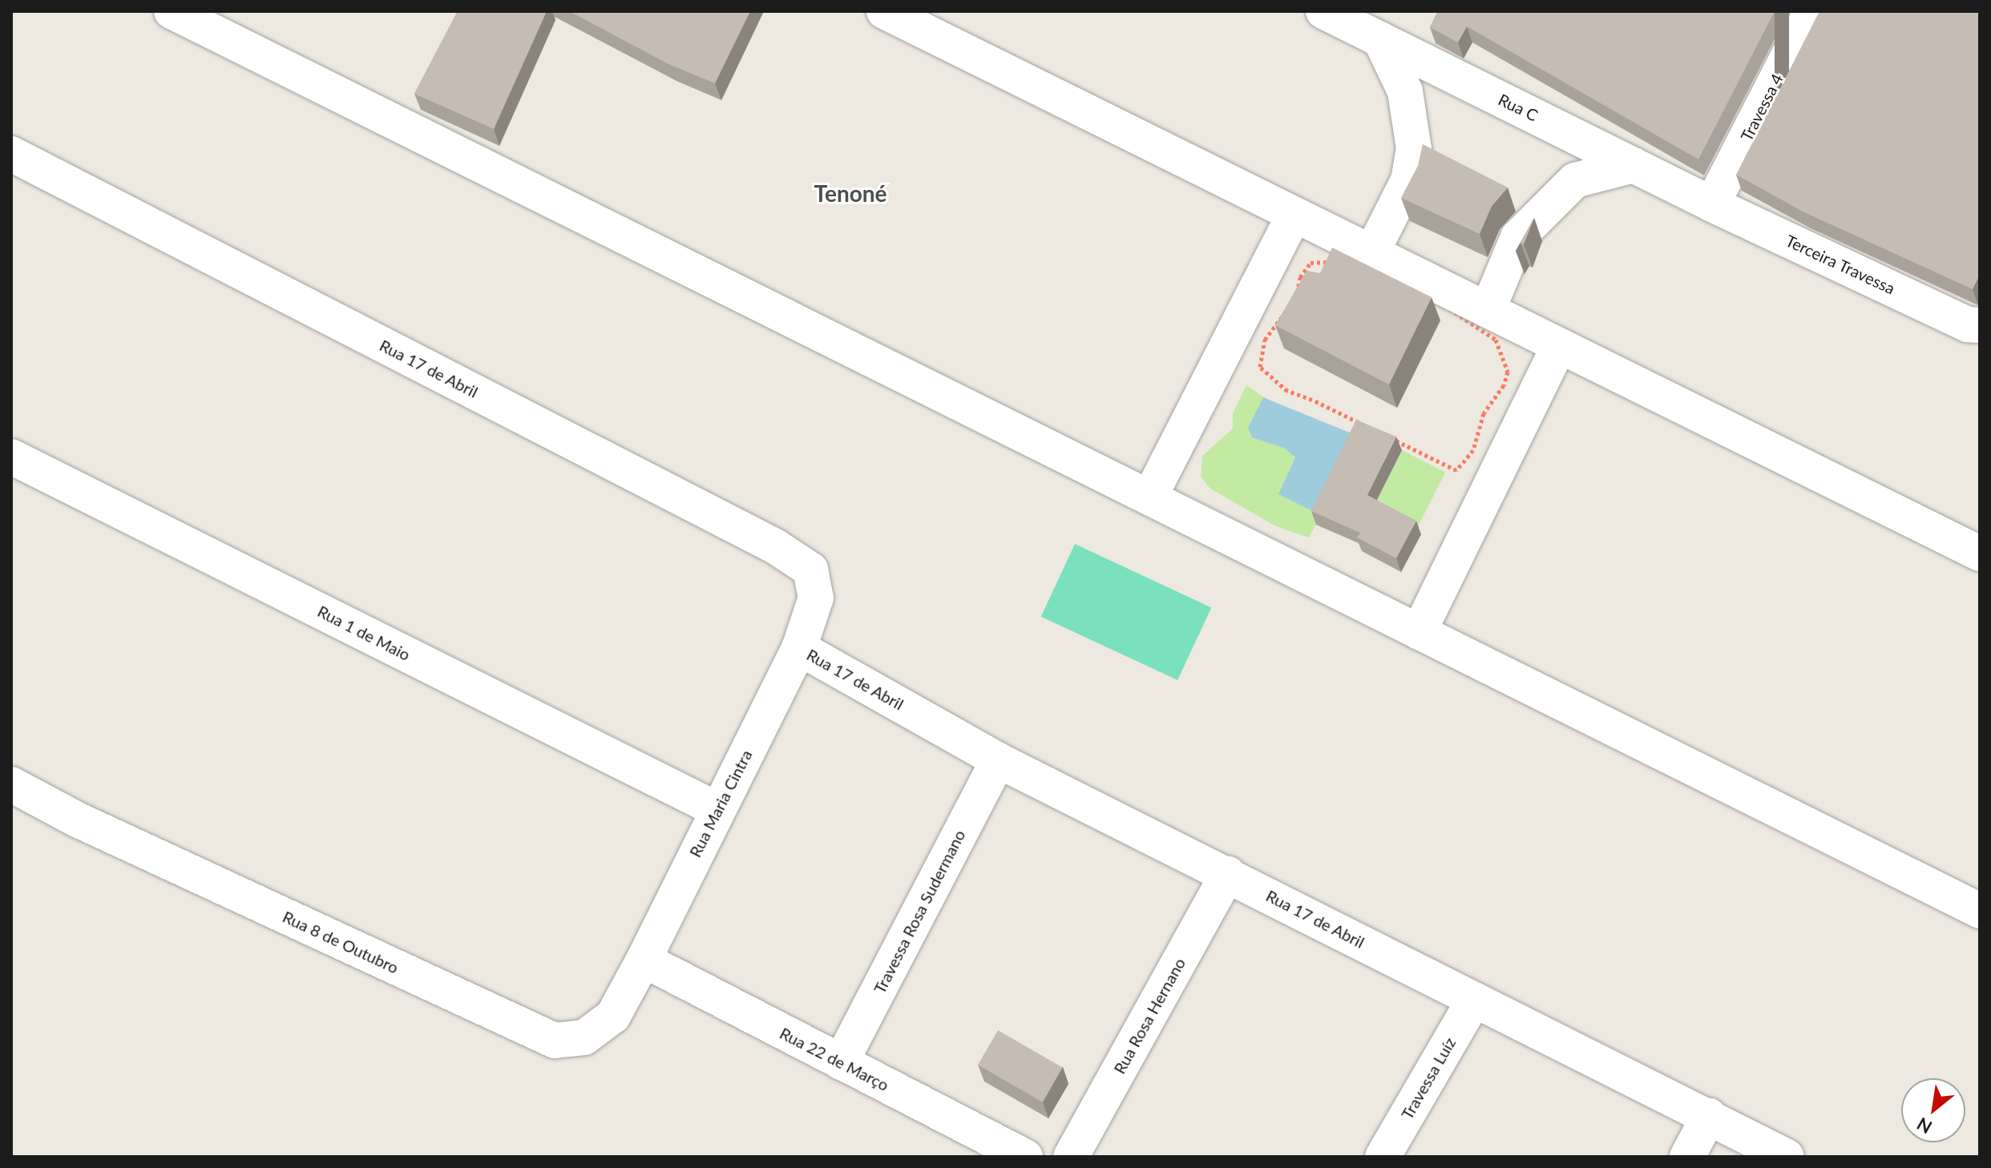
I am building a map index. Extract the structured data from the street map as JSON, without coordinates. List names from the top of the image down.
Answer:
{
  "streets": {
    "street": [
      "Rua C",
      "Travessa 4",
      "Terceira Travessa",
      "Rua 17 de Abril",
      "Rua 1 de Maio",
      "Rua Maria Cintra",
      "Travessa Rosa Sudermano",
      "Rua 8 de Outubro",
      "Rua Rosa Hernano",
      "Rua 22 de Março",
      "Travessa Luíz"
    ]
  },
  "crossings": [
    ["Rua C", "Travessa 4"],
    ["Rua C", "Terceira Travessa"],
    ["Travessa 4", "Terceira Travessa"],
    ["Rua 17 de Abril", "Rua Maria Cintra"],
    ["Rua 17 de Abril", "Travessa Rosa Sudermano"],
    ["Rua 17 de Abril", "Rua Rosa Hernano"],
    ["Rua 17 de Abril", "Travessa Luíz"],
    ["Rua 1 de Maio", "Rua Maria Cintra"],
    ["Rua Maria Cintra", "Rua 8 de Outubro"],
    ["Rua Maria Cintra", "Rua 22 de Março"],
    ["Travessa Rosa Sudermano", "Rua 22 de Março"],
    ["Rua 8 de Outubro", "Rua 22 de Março"]
  ],
  "districts": ["Tenoné"],
  "north": "bottom left"
}
